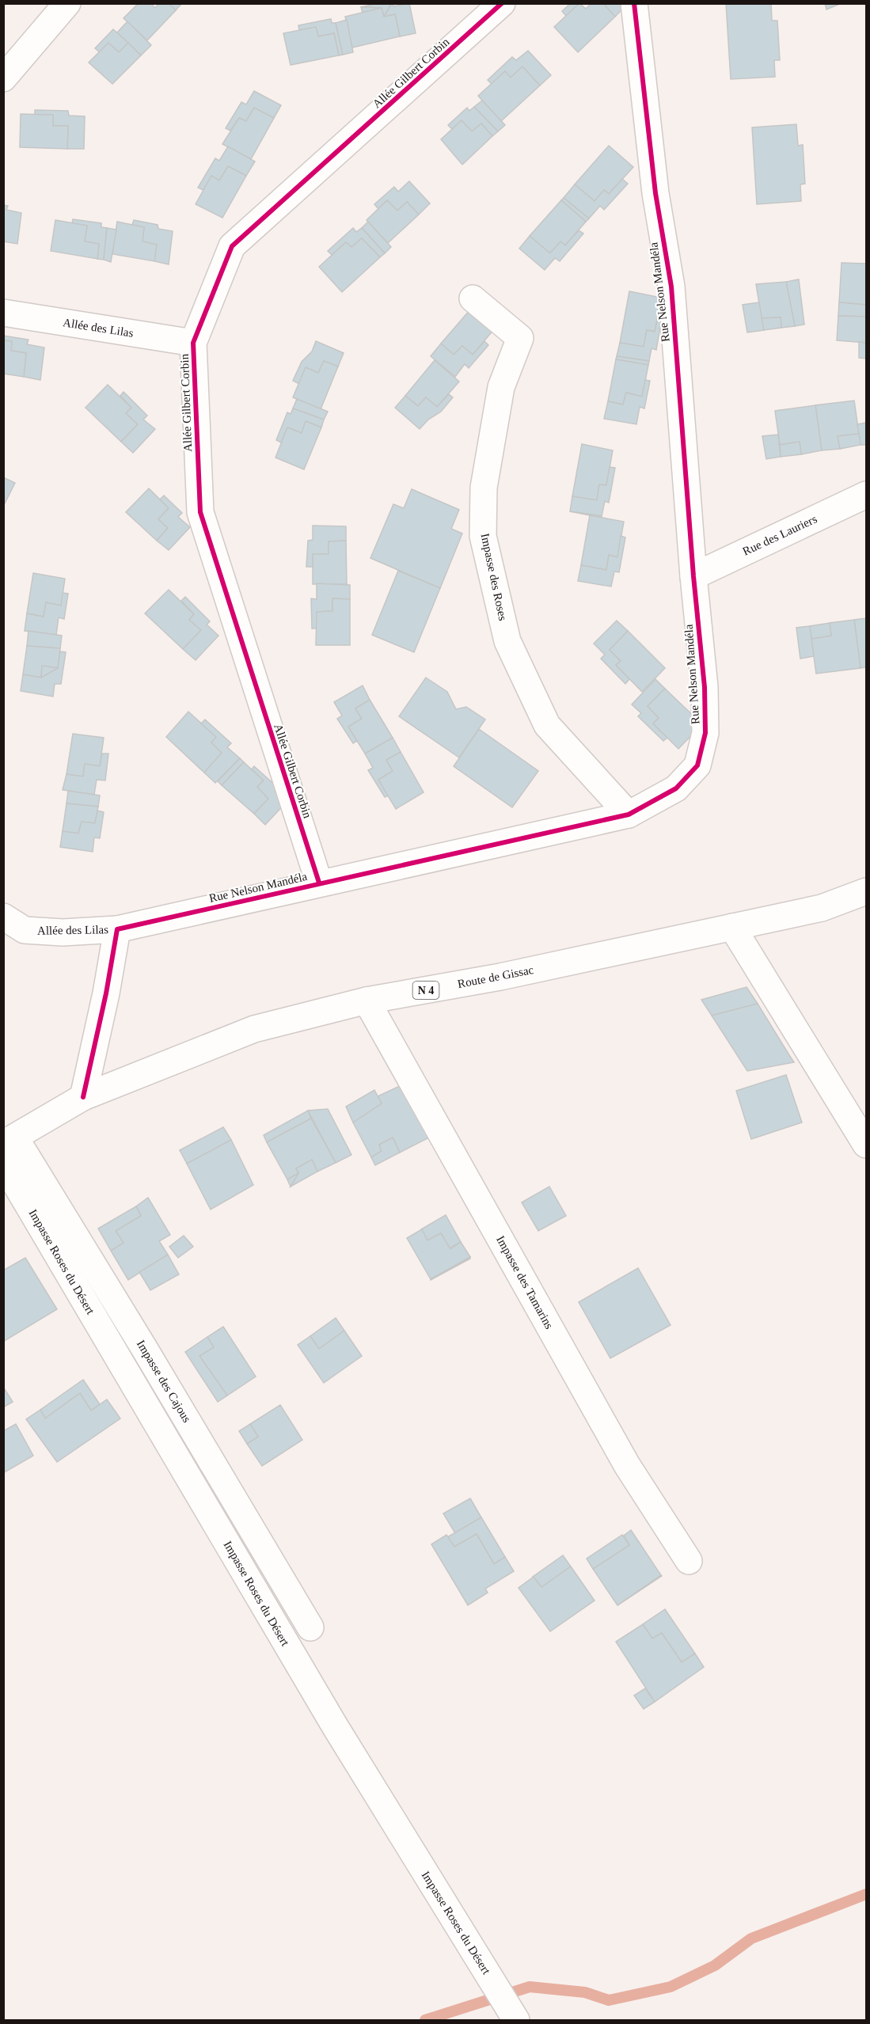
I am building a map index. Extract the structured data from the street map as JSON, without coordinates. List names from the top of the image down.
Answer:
{
  "streets": {
    "street": [
      "Allée Gilbert Corbin",
      "Rue Nelson Mandéla",
      "Allée des Lilas",
      "Rue des Lauriers",
      "Impasse des Roses",
      "Route de Gissac",
      "N 4",
      "Impasse Roses du Désert",
      "Impasse des Tamarins",
      "Impasse des Cajous"
    ]
  },
  "crossings": [
    ["Allée Gilbert Corbin", "Rue Nelson Mandéla"],
    ["Allée Gilbert Corbin", "Allée des Lilas"],
    ["Rue Nelson Mandéla", "Allée des Lilas"],
    ["Rue Nelson Mandéla", "Rue des Lauriers"],
    ["Rue Nelson Mandéla", "Impasse des Roses"],
    ["Route de Gissac", "Impasse des Tamarins"],
    ["Route de Gissac", "Impasse des Cajous"]
  ]
}
